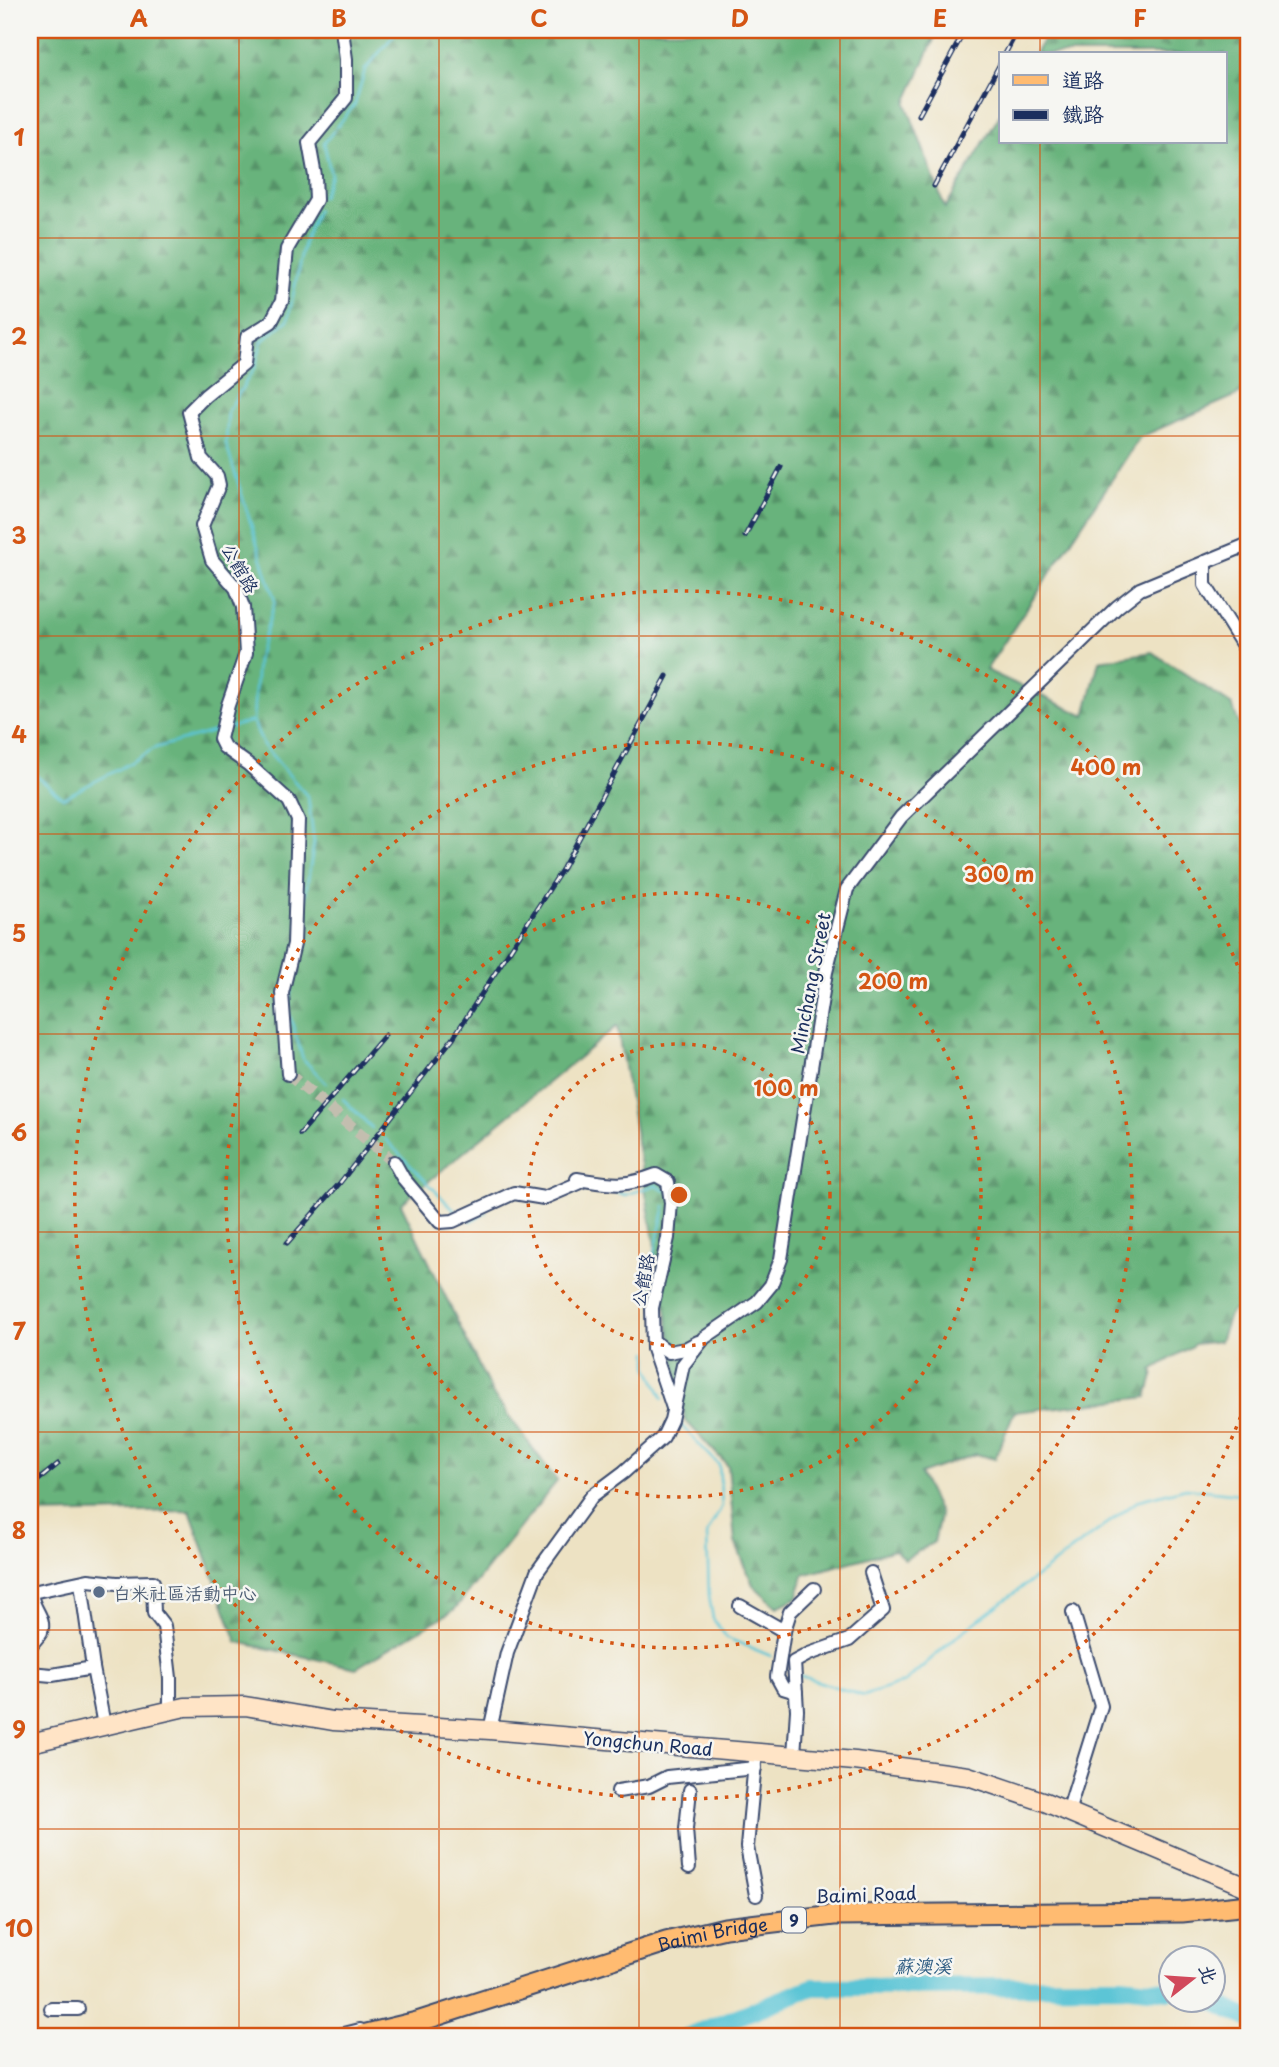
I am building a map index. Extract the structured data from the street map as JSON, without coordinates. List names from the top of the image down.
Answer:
{
  "streets": {
    "main road": ["9", "Baimi Bridge"],
    "street": [
      "公館路",
      "Minchang Street",
      "Yongchun Road",
      "Baimi Road"
    ]
  },
  "crossings": [
    ["公館路", "Minchang Street"],
    ["Baimi Road", "Baimi Bridge"]
  ],
  "water": ["蘇澳溪"],
  "places": ["白米社區活動中心"],
  "legend": ["道路", "鐵路"],
  "north": "right",
  "grid": {
    "columns": [
      "A",
      "B",
      "C",
      "D",
      "E",
      "F"
    ],
    "rows": [
      "1",
      "2",
      "3",
      "4",
      "5",
      "6",
      "7",
      "8",
      "9",
      "10"
    ]
  },
  "rings": [
    "400 m",
    "300 m",
    "200 m",
    "100 m"
  ]
}
